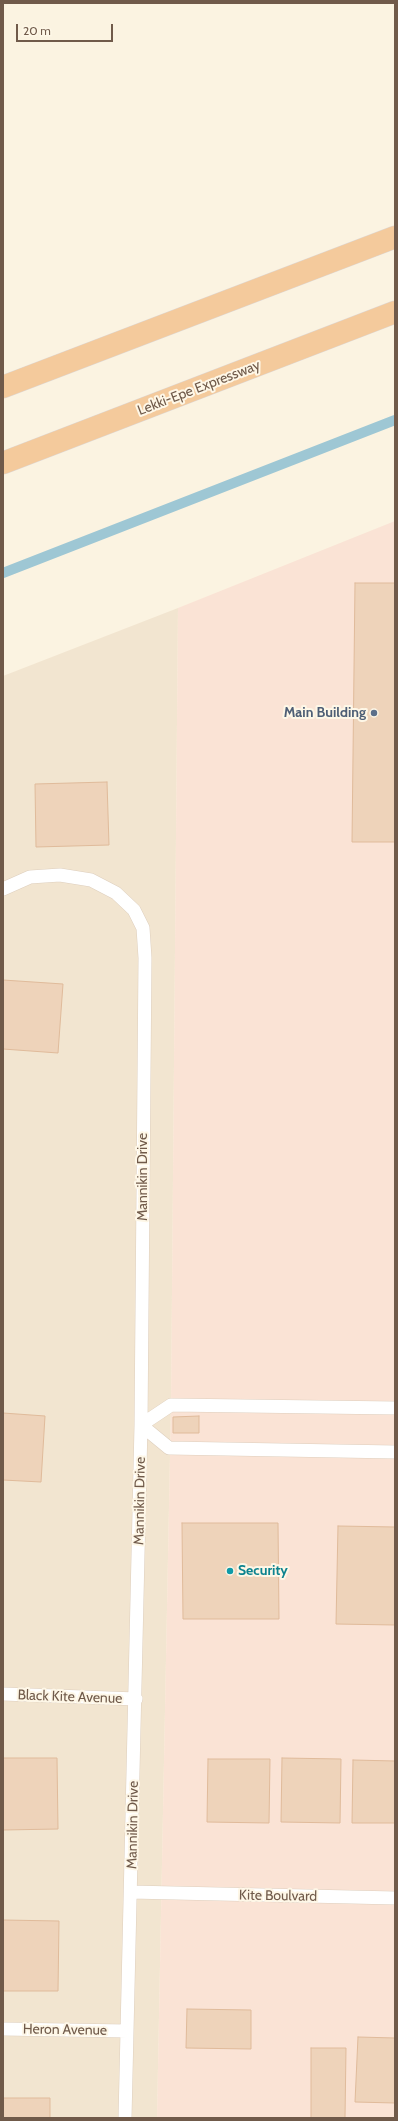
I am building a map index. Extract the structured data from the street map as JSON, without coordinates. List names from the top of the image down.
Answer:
{
  "streets": {
    "highway": ["Lekki-Epe Expressway"],
    "lane": [
      "Mannikin Drive",
      "Black Kite Avenue",
      "Kite Boulvard",
      "Heron Avenue"
    ]
  },
  "crossings": [
    ["Mannikin Drive", "Black Kite Avenue"],
    ["Mannikin Drive", "Kite Boulvard"],
    ["Mannikin Drive", "Heron Avenue"]
  ],
  "places": ["Main Building", "Security"],
  "scale_bar": "20 m"
}
